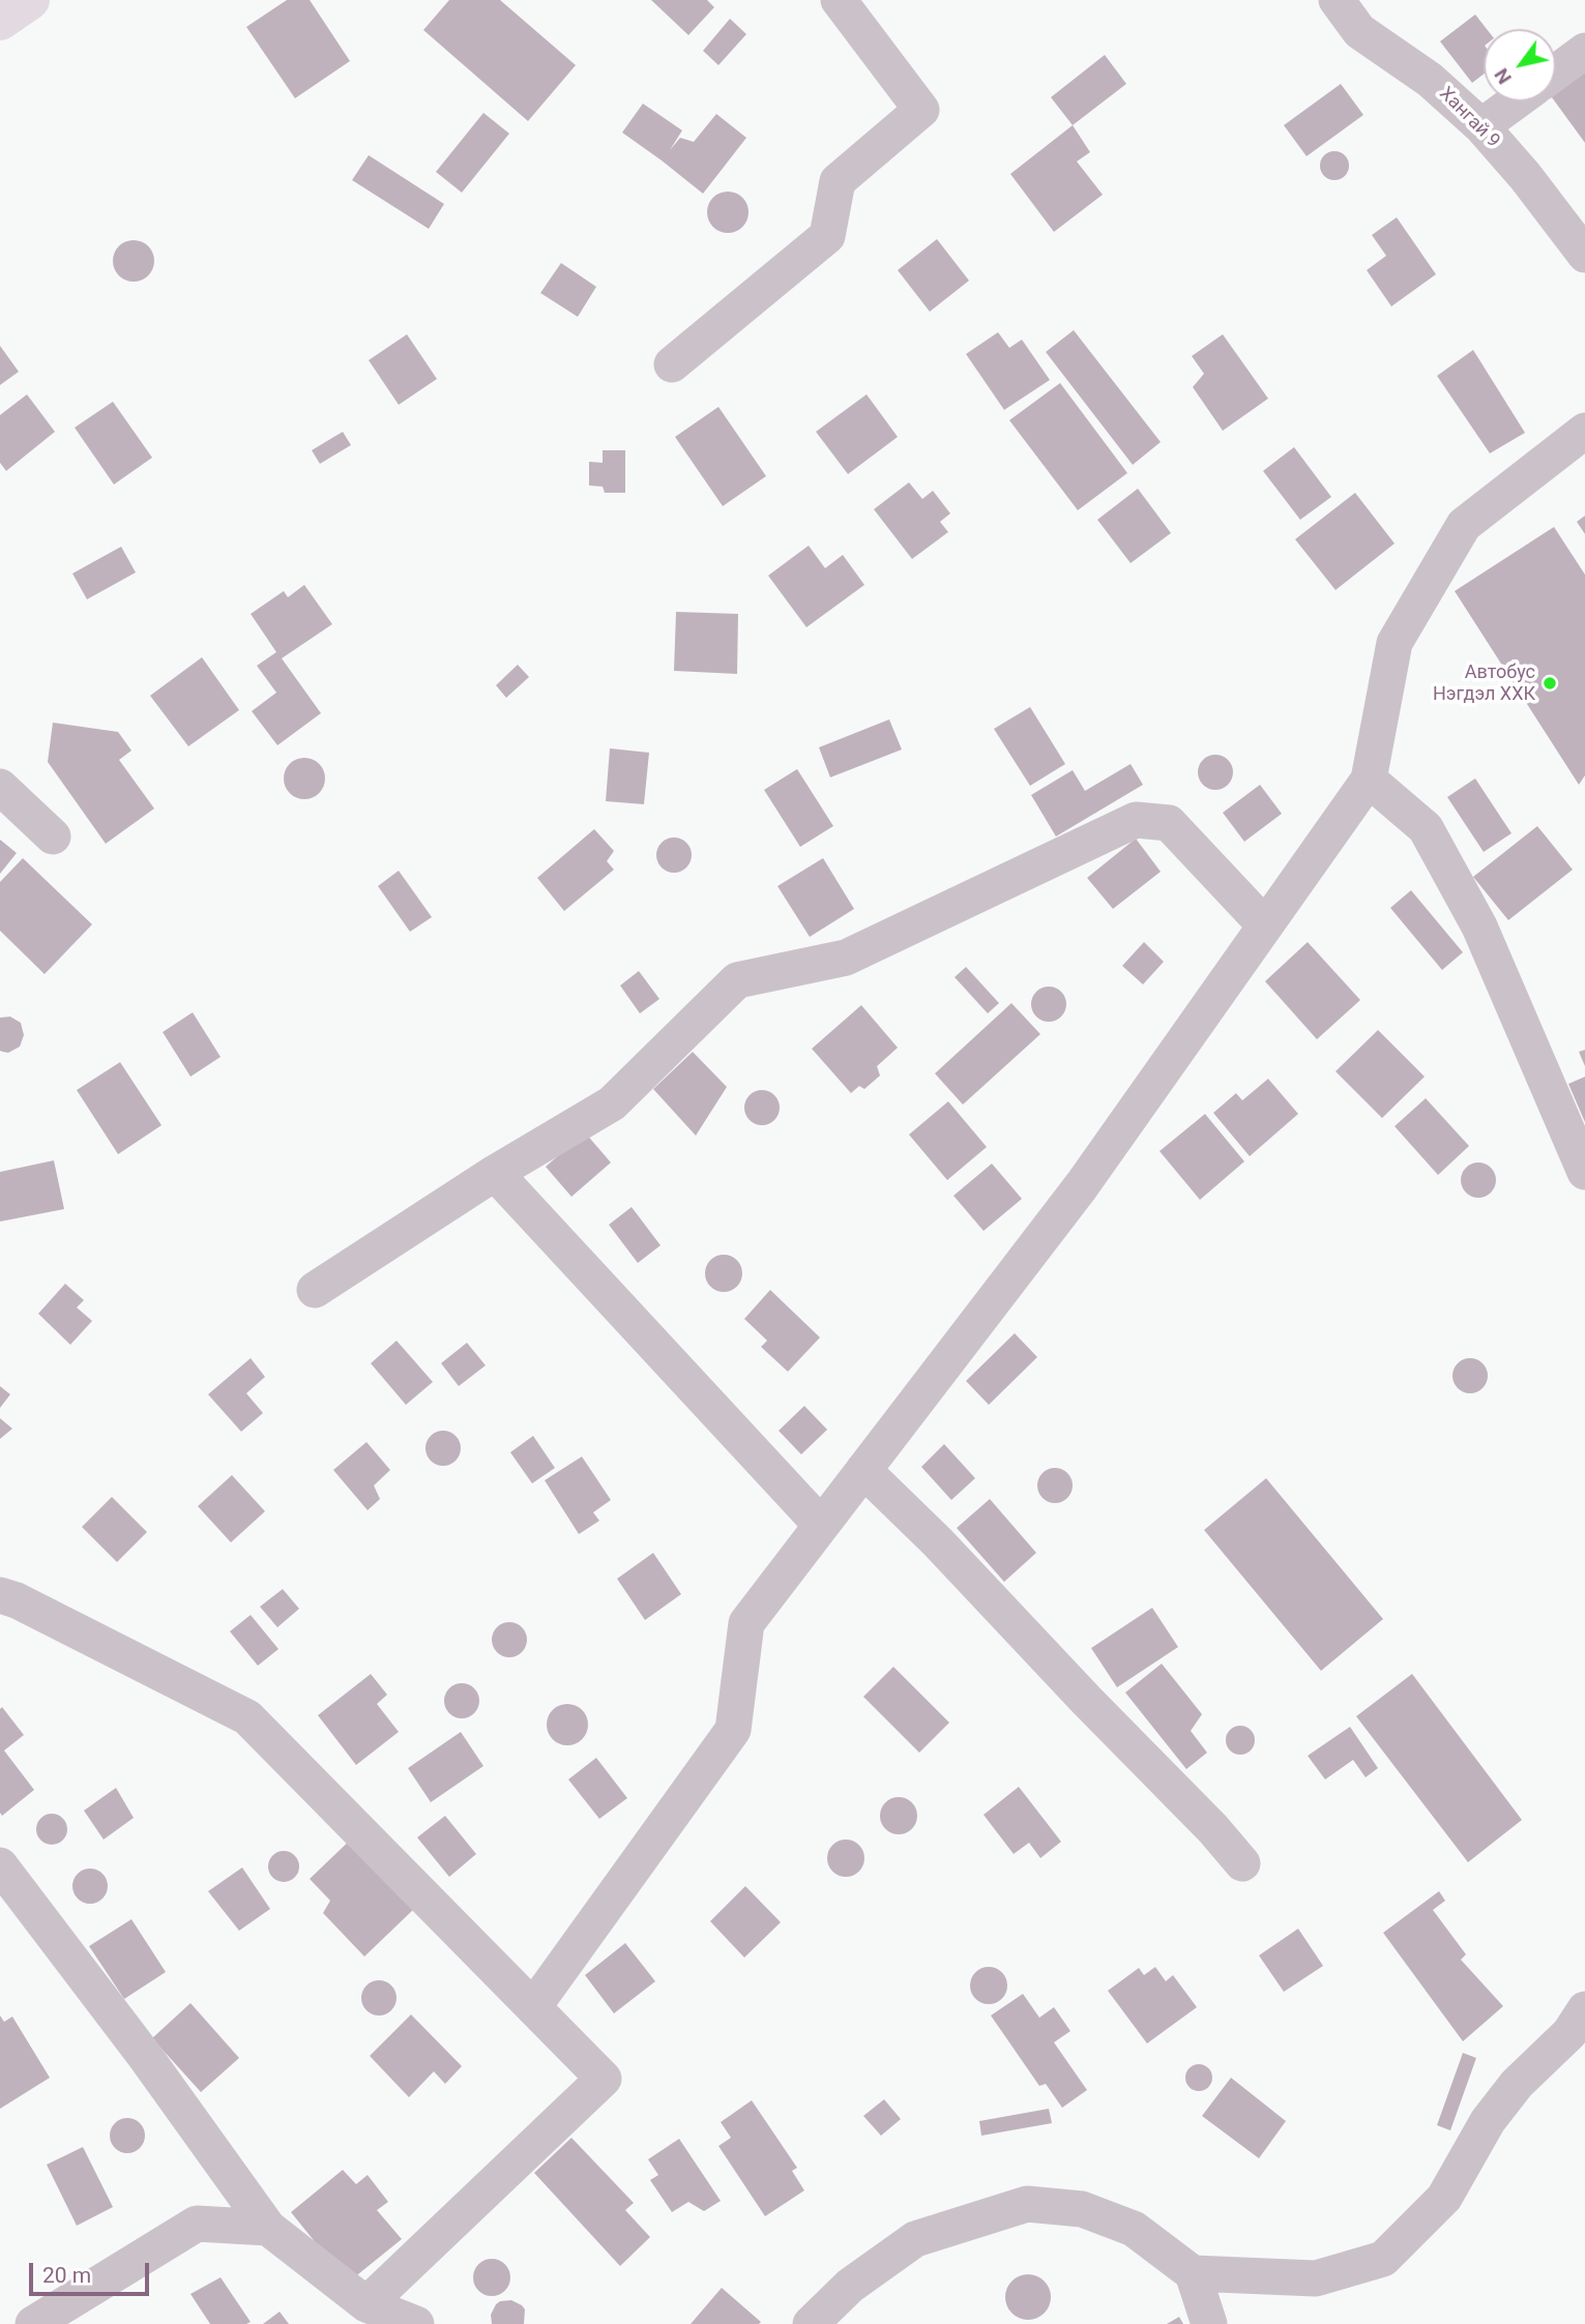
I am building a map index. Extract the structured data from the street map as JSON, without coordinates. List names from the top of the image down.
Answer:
{
  "streets": {
    "street": ["Хангай 9"]
  },
  "places": ["Автобус Нэгдэл ХХК"],
  "scale_bar": "20 m",
  "north": "bottom left"
}
